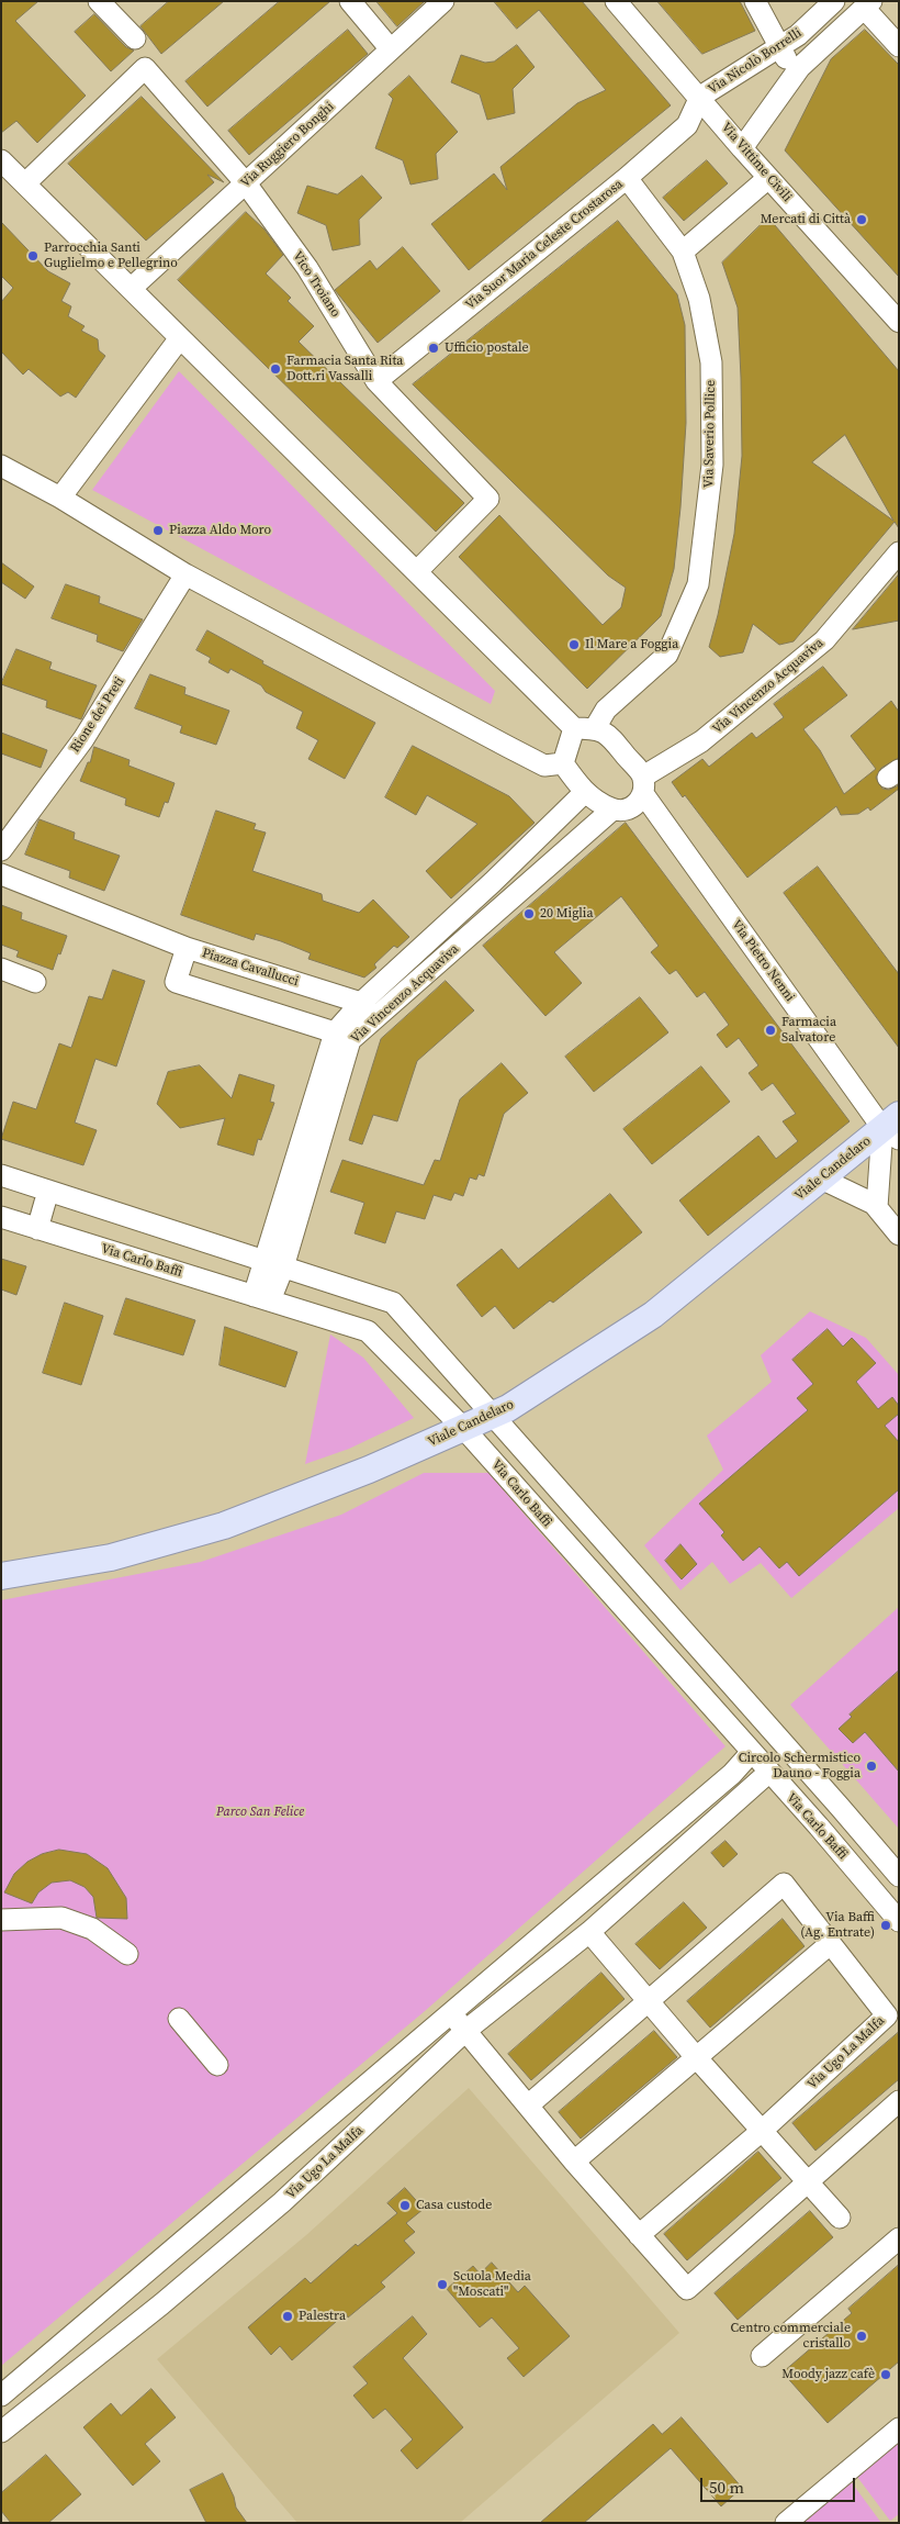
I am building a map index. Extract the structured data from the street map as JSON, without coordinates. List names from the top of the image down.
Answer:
{
  "streets": {
    "main road": ["Viale Candelaro"],
    "street": [
      "Via Nicolò Borrelli",
      "Via Ruggiero Bonghi",
      "Via Vittime Civili",
      "Via Suor Maria Celeste Crostarosa",
      "Vico Troiano",
      "Via Saverio Pollice",
      "Via Vincenzo Acquaviva",
      "Rione dei Preti",
      "Via Pietro Nenni",
      "Piazza Cavallucci",
      "Via Carlo Baffi",
      "Via Ugo La Malfa"
    ]
  },
  "crossings": [
    ["Via Nicolò Borrelli", "Via Vittime Civili"],
    ["Via Nicolò Borrelli", "Via Suor Maria Celeste Crostarosa"],
    ["Via Ruggiero Bonghi", "Vico Troiano"],
    ["Via Vittime Civili", "Via Suor Maria Celeste Crostarosa"],
    ["Via Suor Maria Celeste Crostarosa", "Vico Troiano"],
    ["Via Suor Maria Celeste Crostarosa", "Via Saverio Pollice"],
    ["Via Vincenzo Acquaviva", "Via Pietro Nenni"],
    ["Via Vincenzo Acquaviva", "Piazza Cavallucci"],
    ["Via Vincenzo Acquaviva", "Via Carlo Baffi"],
    ["Via Pietro Nenni", "Viale Candelaro"],
    ["Viale Candelaro", "Via Carlo Baffi"],
    ["Via Carlo Baffi", "Via Ugo La Malfa"]
  ],
  "parks": ["Parco San Felice"],
  "places": [
    "Mercati di Città",
    "Parrocchia Santi Guglielmo e Pellegrino",
    "Ufficio postale",
    "Farmacia Santa Rita Dott.ri Vassalli",
    "Piazza Aldo Moro",
    "Il Mare a Foggia",
    "20 Miglia",
    "Farmacia Salvatore",
    "Circolo Schermistico Dauno - Foggia",
    "Via Baffi (Ag. Entrate)",
    "Casa custode",
    "Scuola Media \"Moscati\"",
    "Palestra",
    "Centro commerciale cristallo",
    "Moody jazz cafè"
  ],
  "scale_bar": "50 m"
}
